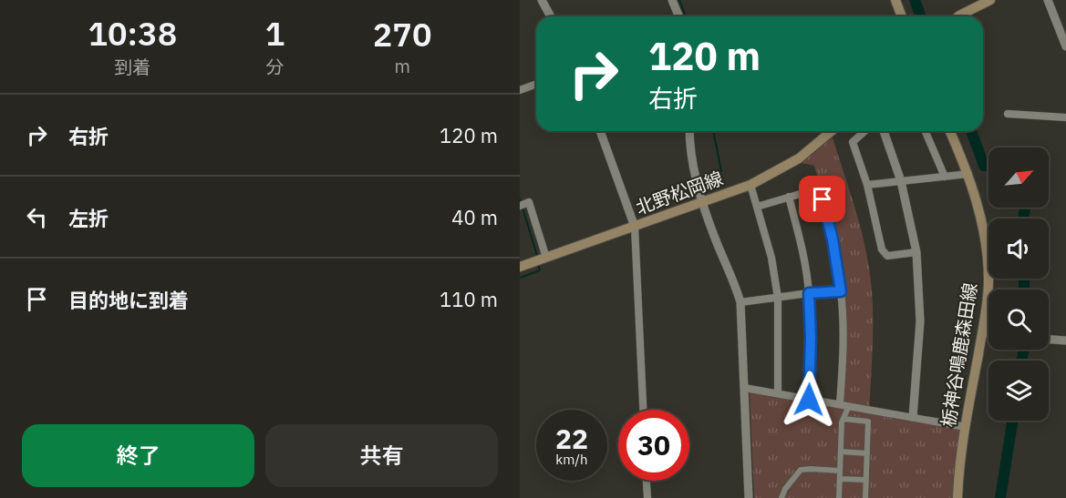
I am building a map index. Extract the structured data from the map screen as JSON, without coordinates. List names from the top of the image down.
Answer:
{
  "streets": {
    "main road": ["北野松岡線", "栃神谷鳴鹿森田線"]
  },
  "north": "top right",
  "page": {
    "eta": [
      "10:38",
      "到着",
      "1",
      "分",
      "270",
      "m"
    ],
    "turn": ["120 m", "右折"],
    "list": [
      {
        "name": "右折",
        "value": "120 m"
      },
      {
        "name": "左折",
        "value": "40 m"
      },
      {
        "name": "目的地に到着",
        "value": "110 m"
      }
    ],
    "speed": "22 km/h",
    "limit": "30",
    "buttons": ["終了", "共有"]
  }
}
